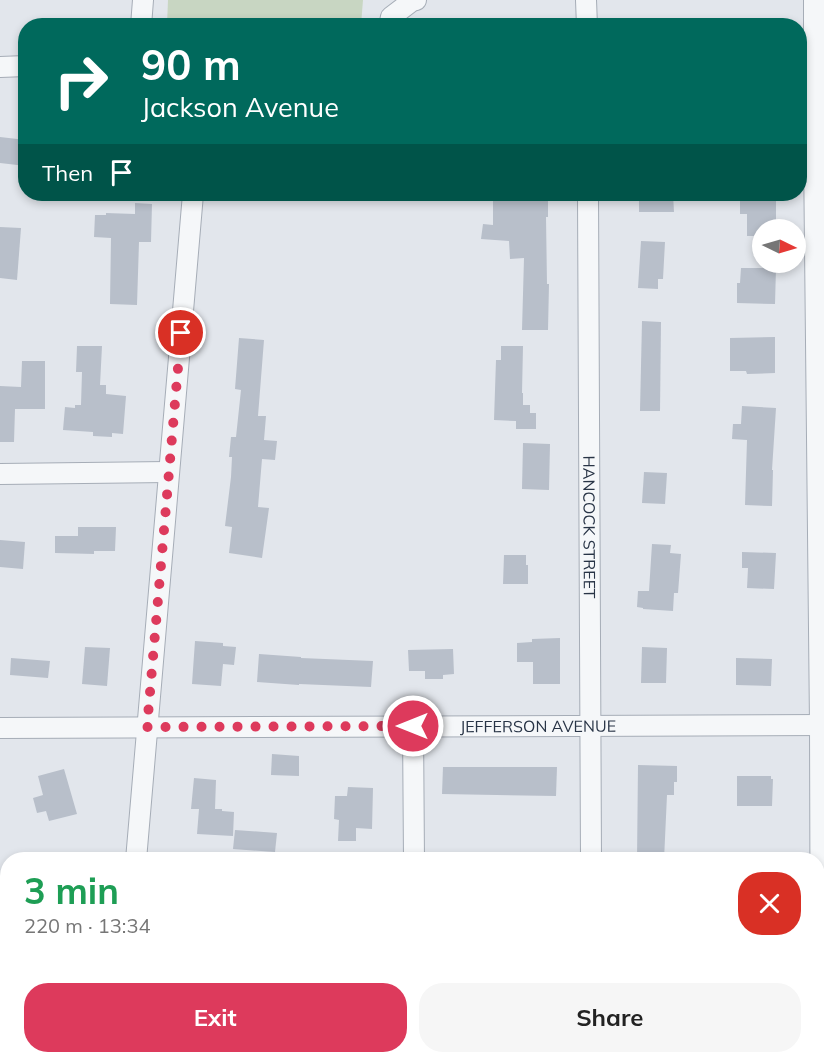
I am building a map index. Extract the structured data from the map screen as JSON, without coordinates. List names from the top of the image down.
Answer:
{
  "streets": {
    "street": ["HANCOCK STREET", "JEFFERSON AVENUE"]
  },
  "crossings": [
    ["HANCOCK STREET", "JEFFERSON AVENUE"]
  ],
  "north": "right",
  "page": {
    "turn": ["90 m", "Jackson Avenue"],
    "then": "Then",
    "heading": ["3 min", "220 m · 13:34"],
    "buttons": ["Exit", "Share"]
  }
}
